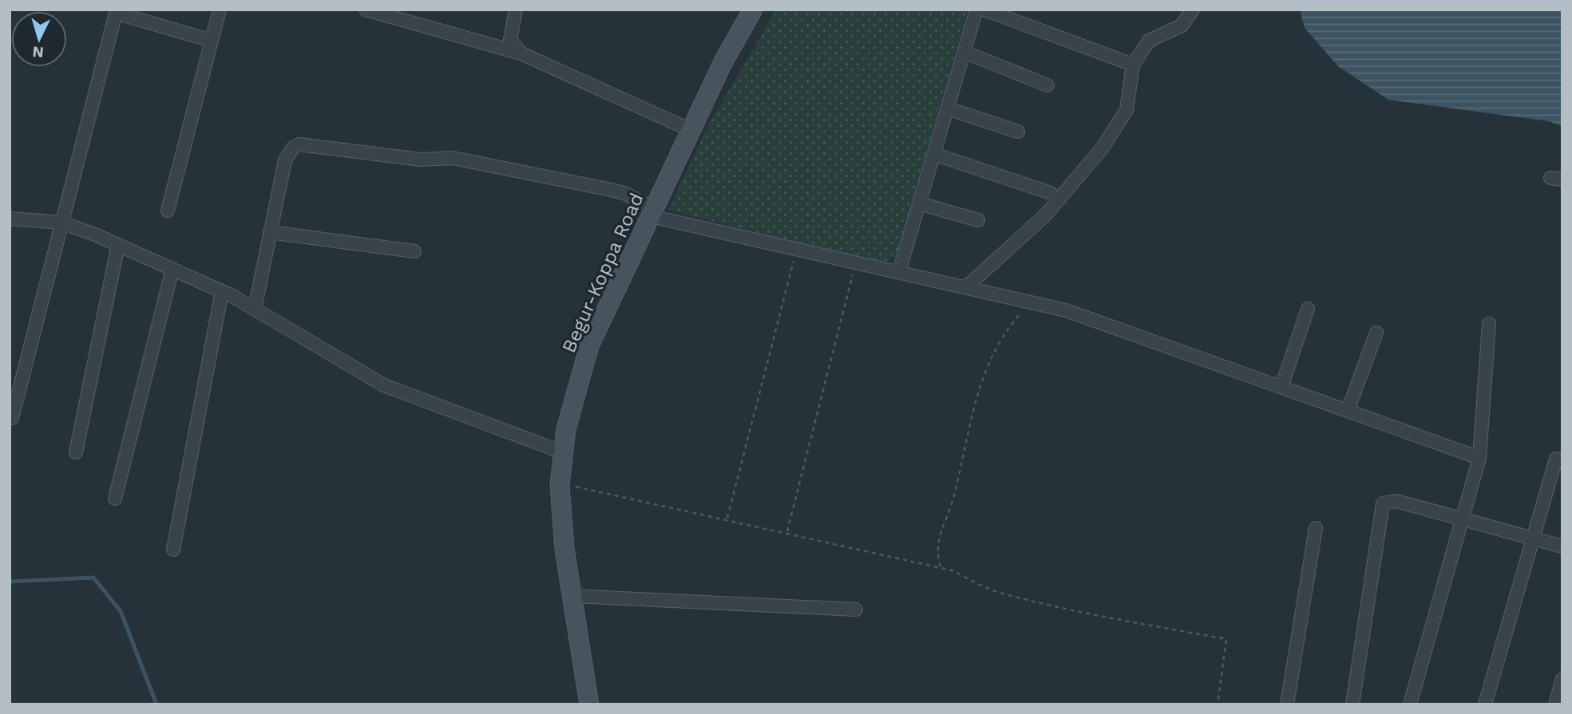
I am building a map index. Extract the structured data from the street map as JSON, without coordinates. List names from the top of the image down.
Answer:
{
  "streets": {
    "main road": ["Begur-Koppa Road"]
  },
  "north": "bottom"
}
